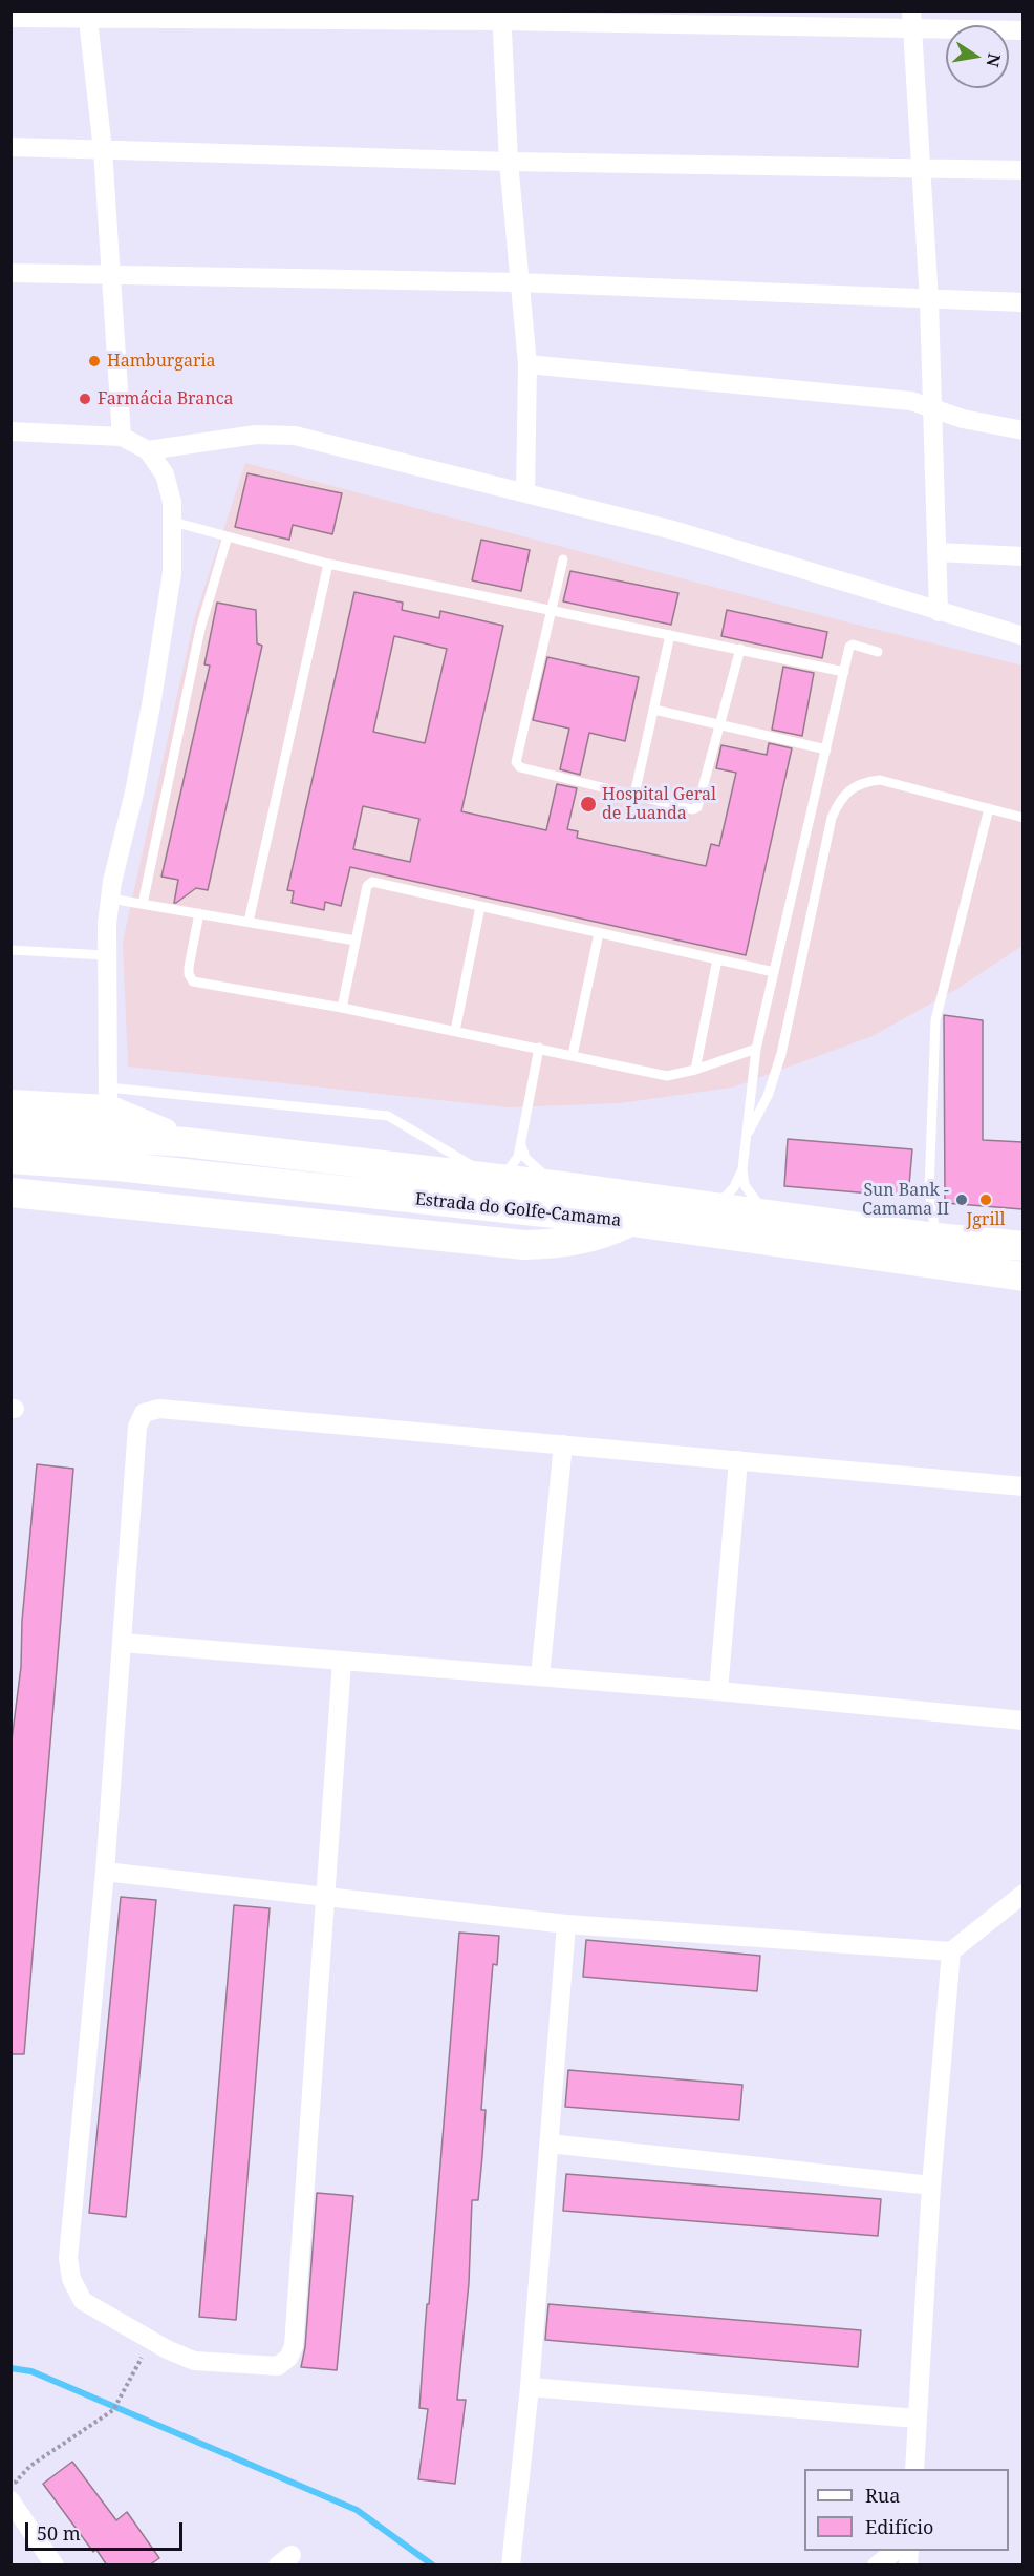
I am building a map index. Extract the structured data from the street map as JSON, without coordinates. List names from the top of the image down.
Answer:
{
  "streets": {
    "highway": ["Estrada do Golfe-Camama"]
  },
  "places": [
    "Hamburgaria",
    "Farmácia Branca",
    "Hospital Geral de Luanda",
    "Sun Bank - Camama II",
    "Jgrill"
  ],
  "legend": ["Rua", "Edifício"],
  "scale_bar": "50 m",
  "north": "right"
}
